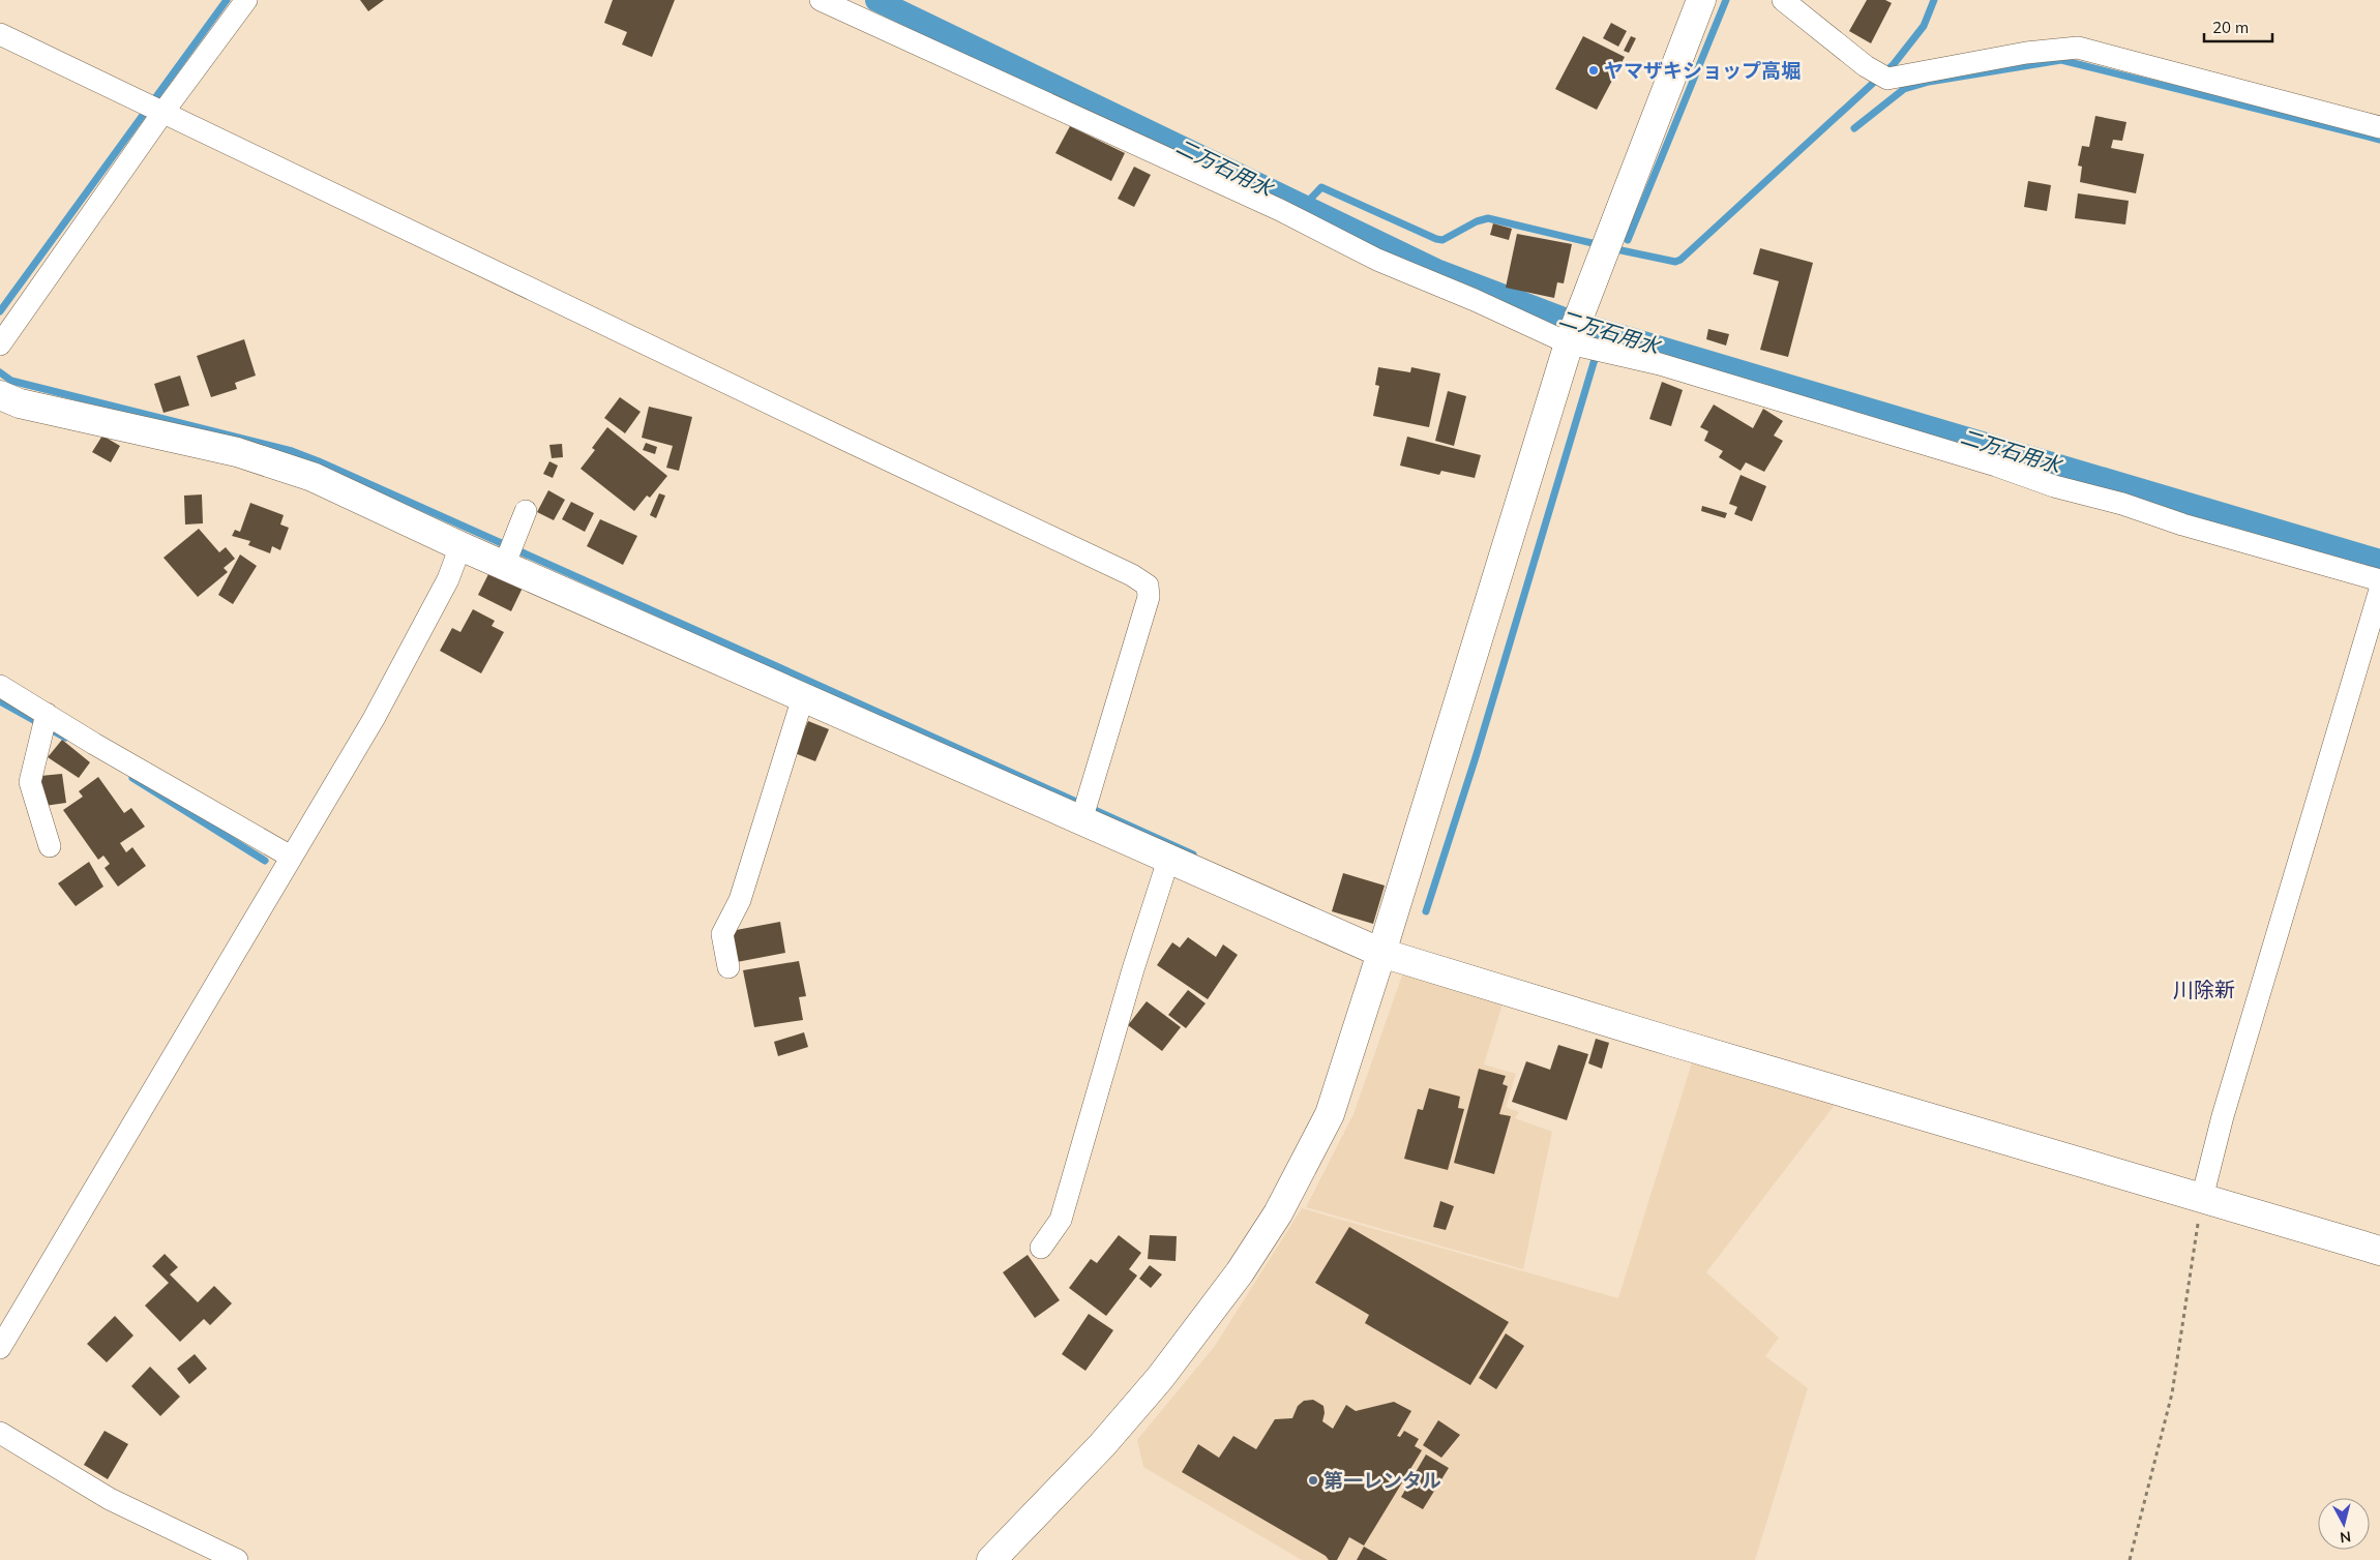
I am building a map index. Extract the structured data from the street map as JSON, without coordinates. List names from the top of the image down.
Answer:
{
  "districts": ["川除新"],
  "water": ["二万石用水"],
  "places": ["ヤマザキショップ高堀", "第一レンタル"],
  "scale_bar": "20 m",
  "north": "bottom"
}
